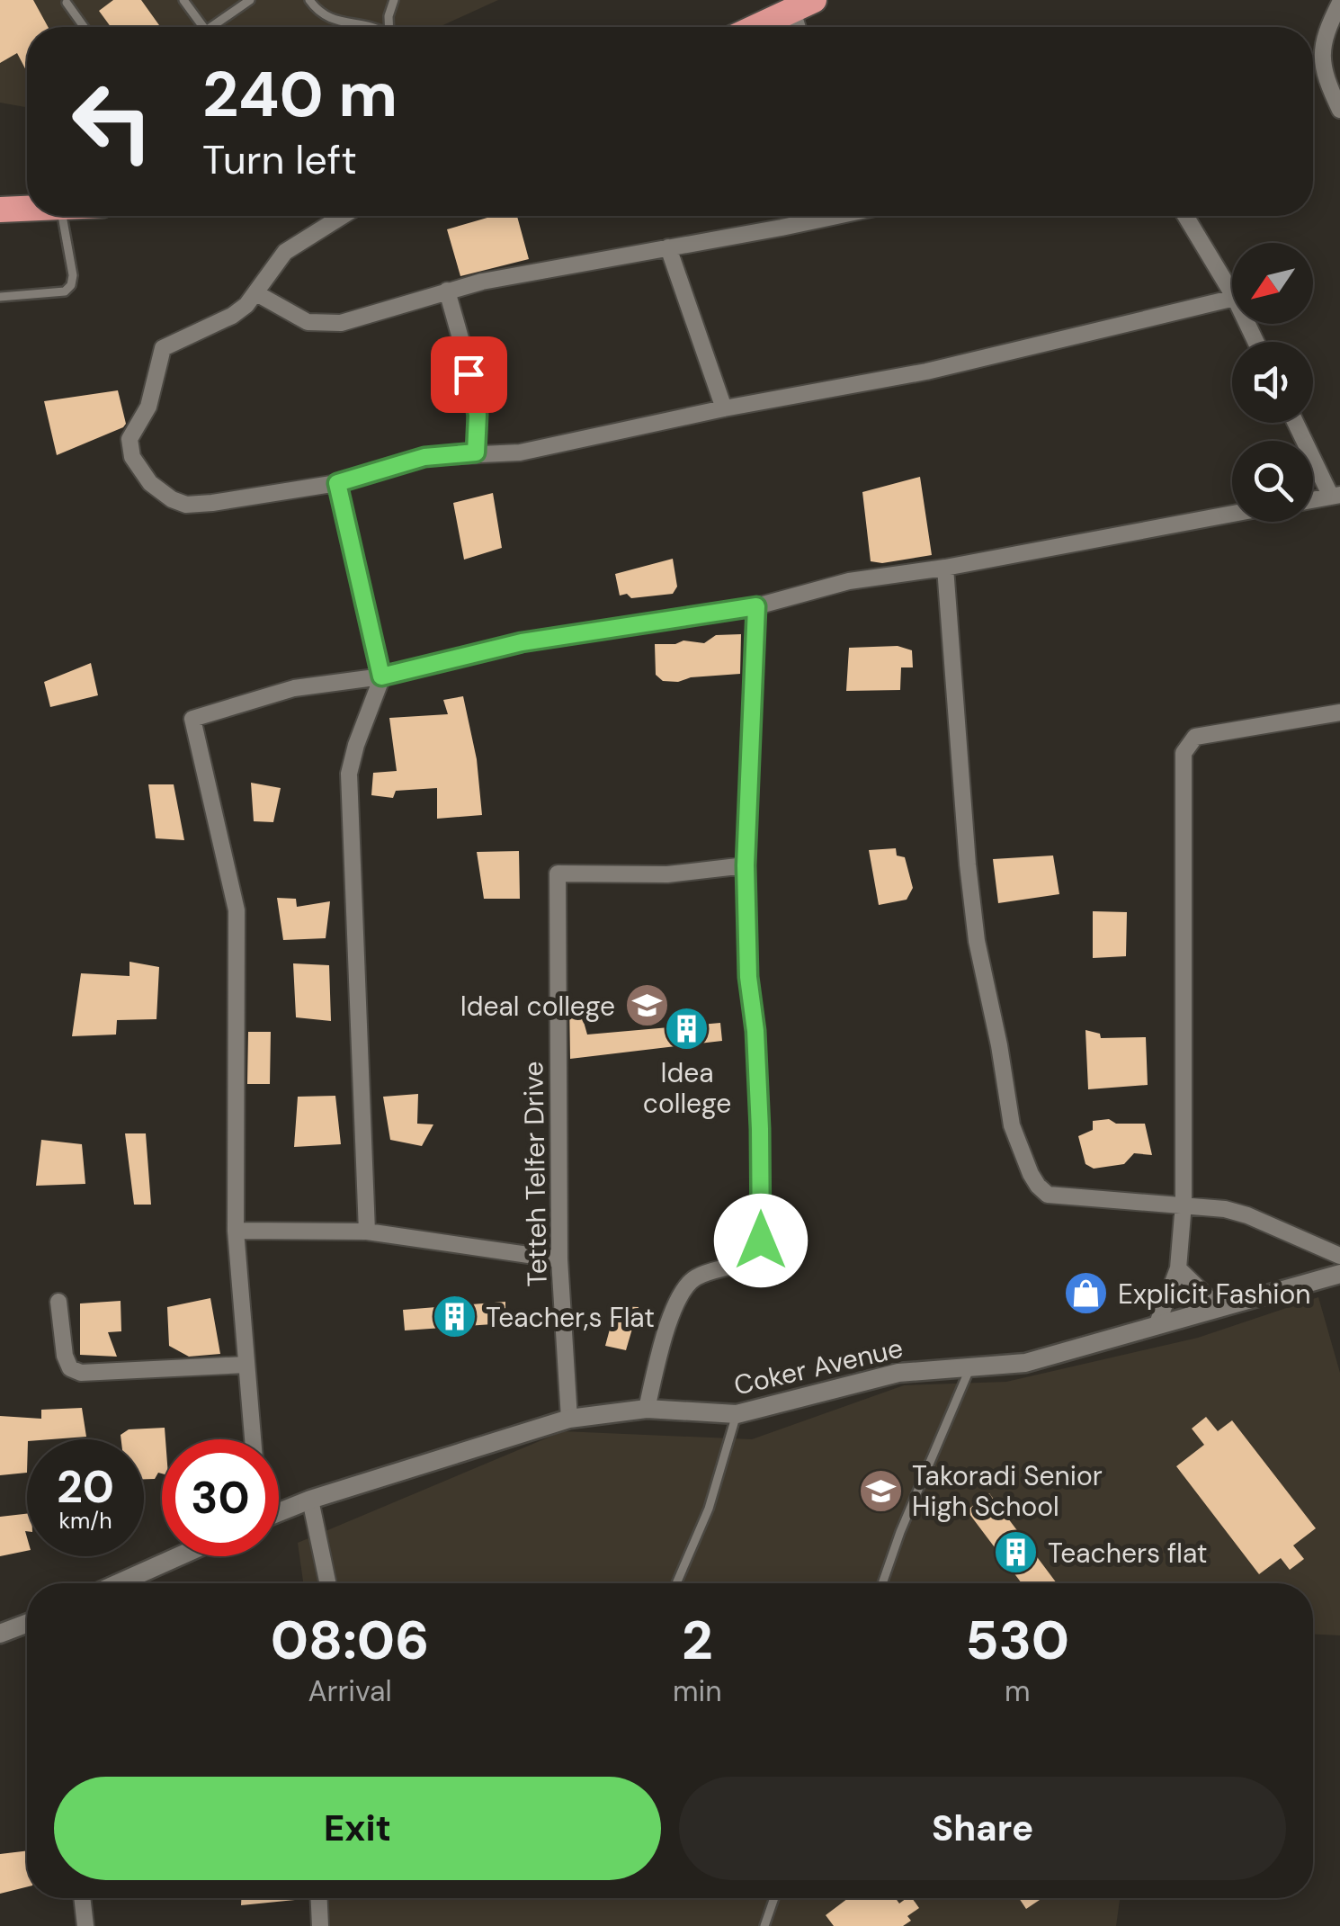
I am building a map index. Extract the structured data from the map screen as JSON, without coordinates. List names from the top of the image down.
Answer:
{
  "streets": {
    "street": ["Tetteh Telfer Drive", "Coker Avenue"]
  },
  "crossings": [
    ["Tetteh Telfer Drive", "Coker Avenue"]
  ],
  "places": {
    "school or university": ["Ideal college", "Takoradi Senior High School"],
    "building": ["Idea college", "Teacher,s Flat", "Teachers flat"],
    "shop": ["Explicit Fashion"]
  },
  "north": "bottom left",
  "page": {
    "turn": ["240 m", "Turn left"],
    "speed": "20 km/h",
    "limit": "30",
    "eta": [
      "08:06",
      "Arrival",
      "2",
      "min",
      "530",
      "m"
    ],
    "buttons": ["Exit", "Share"]
  }
}
